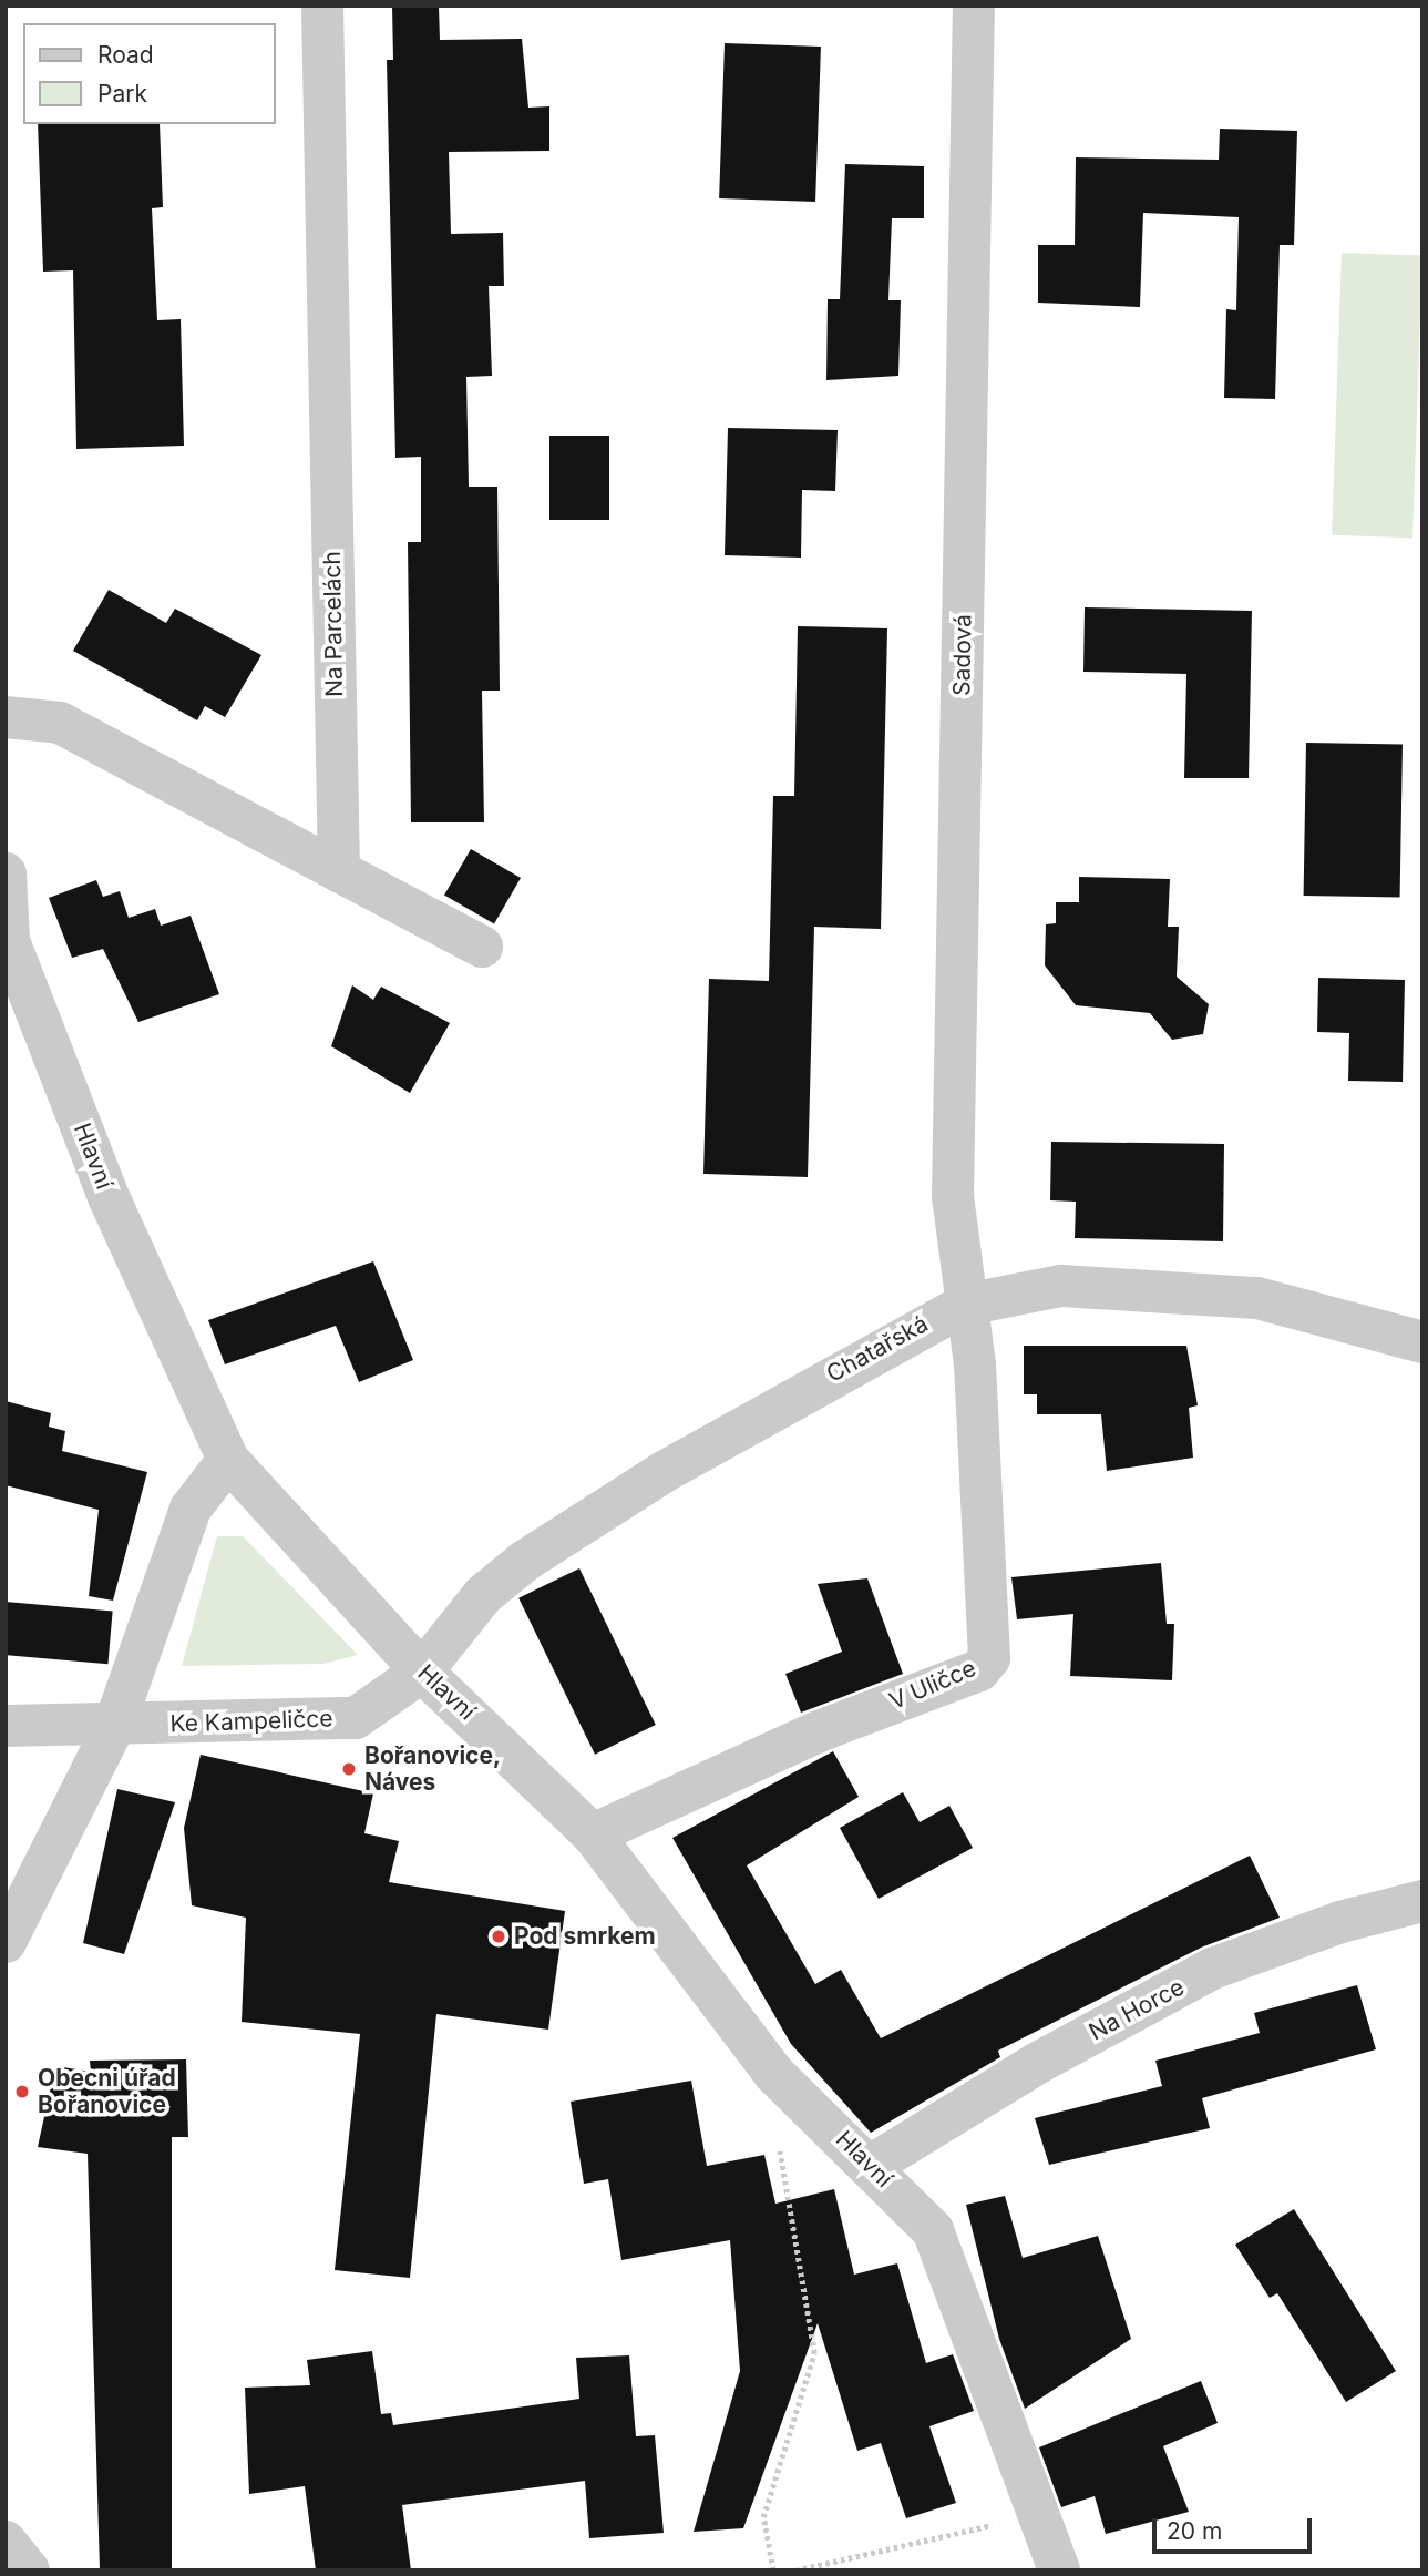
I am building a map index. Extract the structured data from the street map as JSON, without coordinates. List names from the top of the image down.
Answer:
{
  "streets": {
    "street": [
      "Na Parcelách",
      "Sadová",
      "Hlavní",
      "Chatařská",
      "V Uličce",
      "Ke Kampeličce",
      "Na Horce"
    ]
  },
  "crossings": [
    ["Sadová", "Chatařská"],
    ["Sadová", "V Uličce"],
    ["Hlavní", "Chatařská"],
    ["Hlavní", "V Uličce"],
    ["Hlavní", "Ke Kampeličce"],
    ["Hlavní", "Na Horce"],
    ["Chatařská", "V Uličce"],
    ["Chatařská", "Ke Kampeličce"]
  ],
  "places": ["Bořanovice, Náves", "Pod smrkem", "Obecni úřad Bořanovice"],
  "legend": ["Road", "Park"],
  "scale_bar": "20 m"
}
